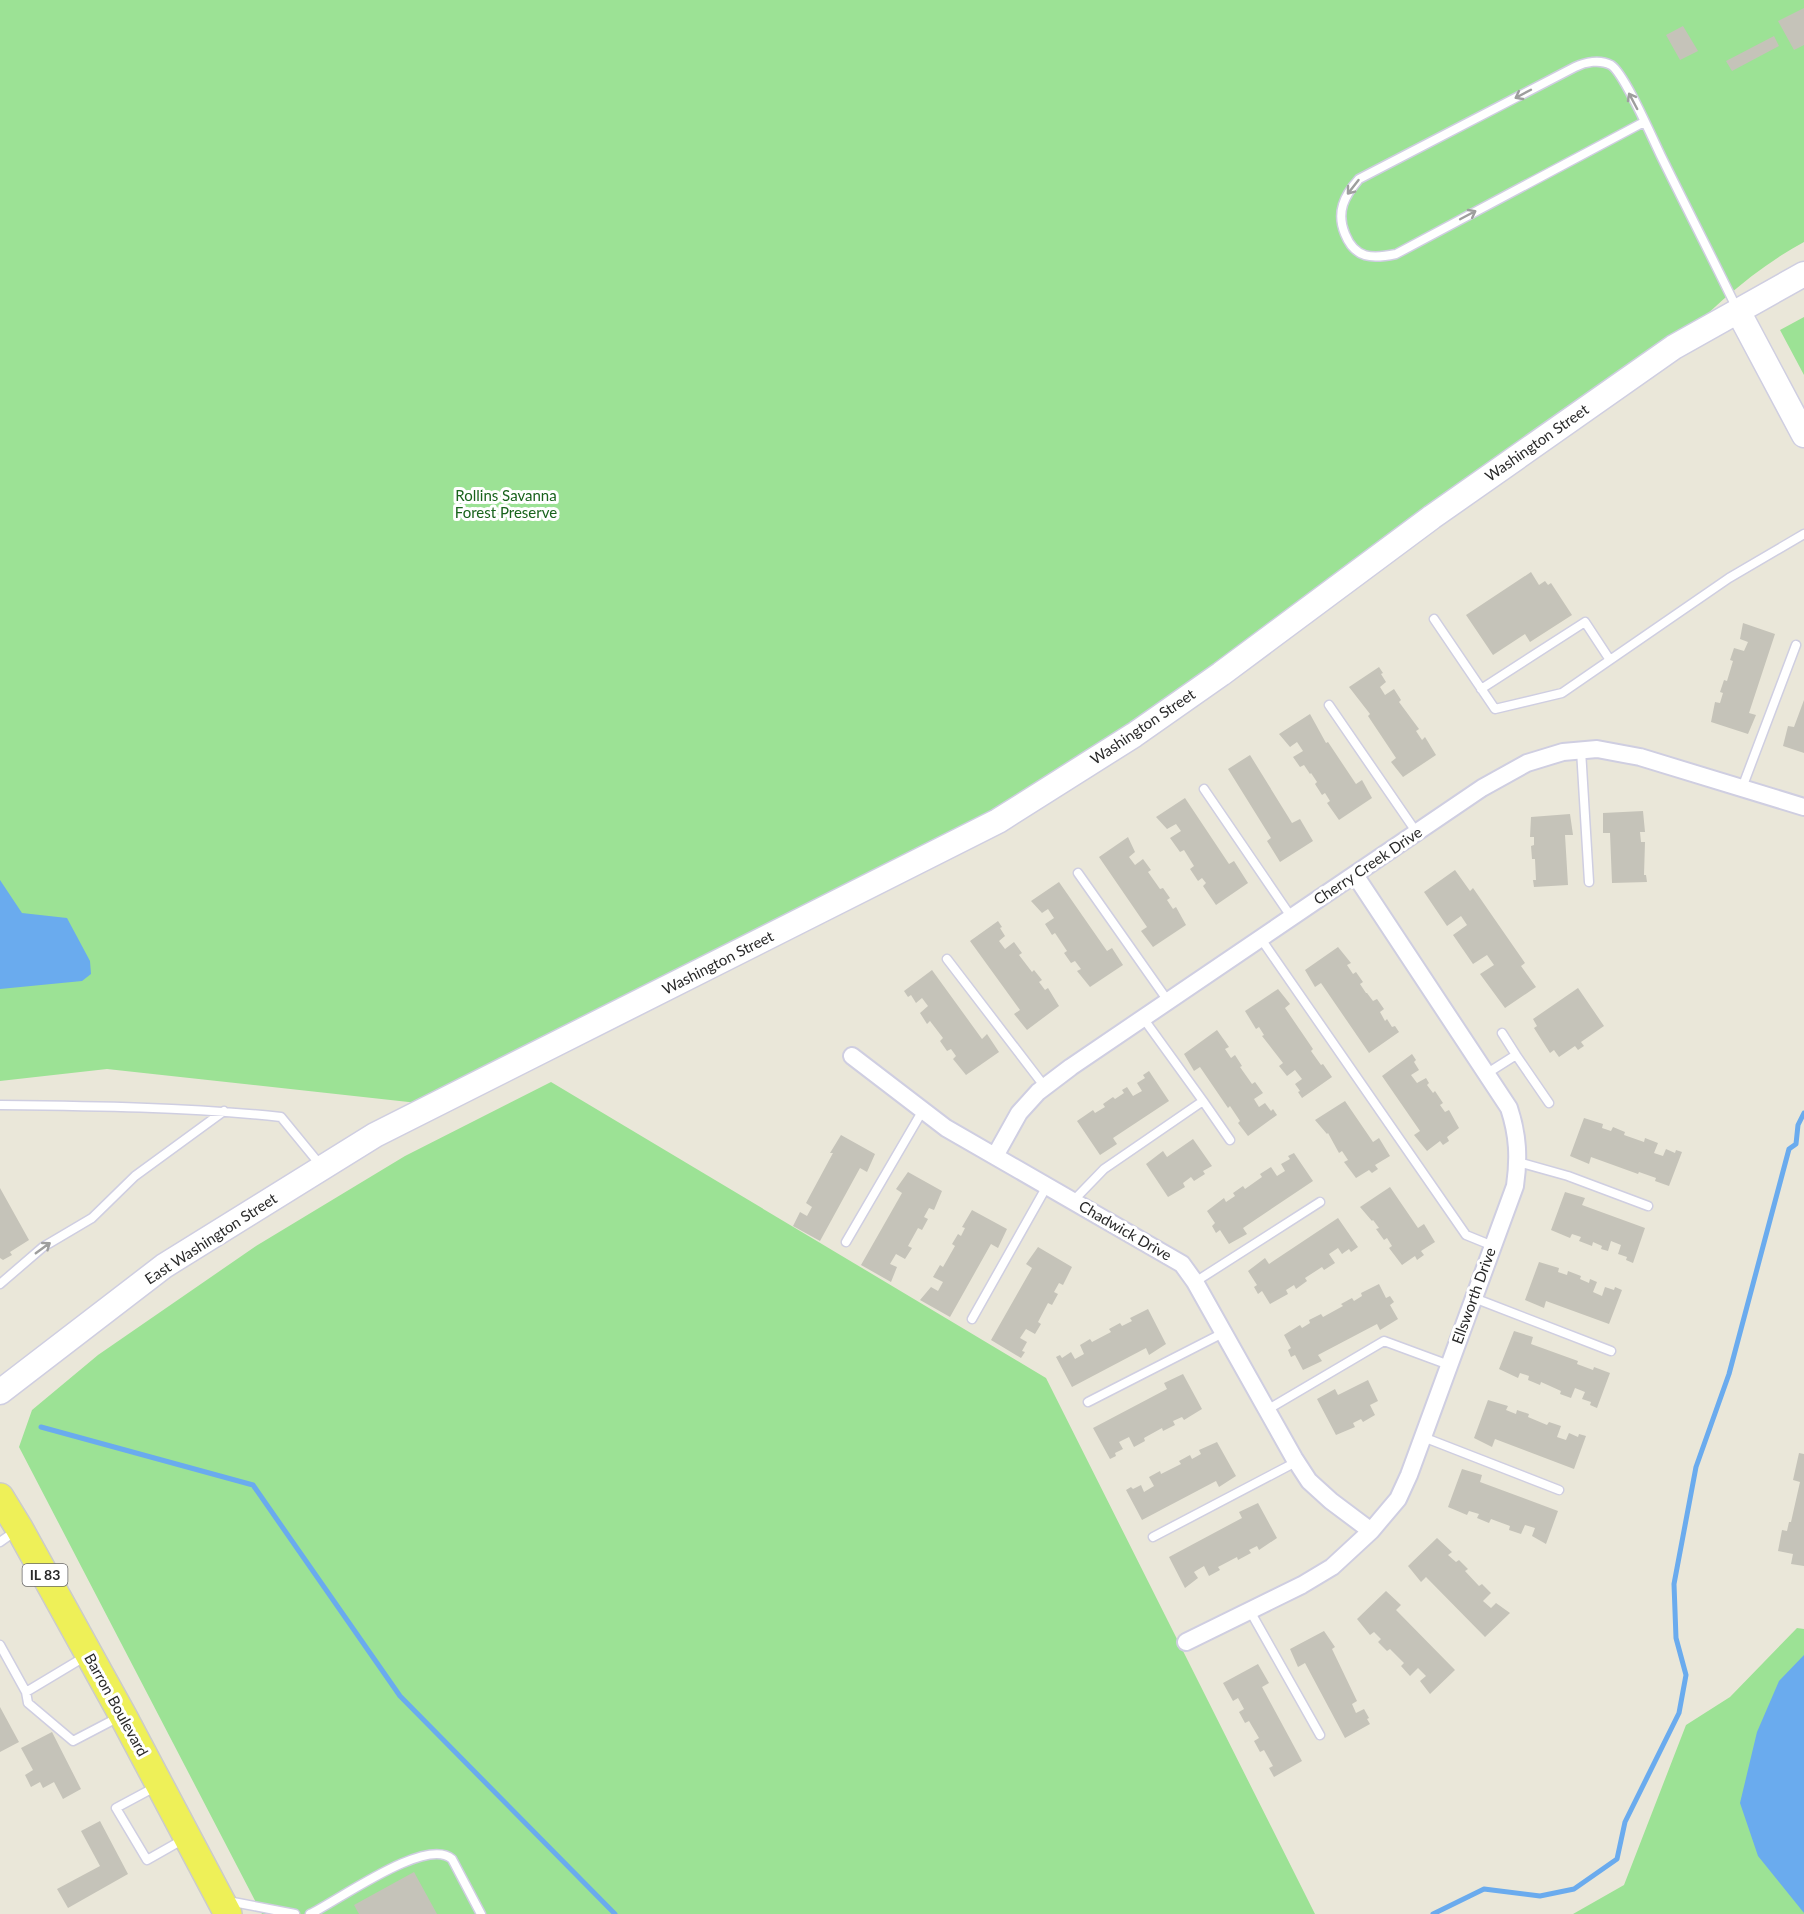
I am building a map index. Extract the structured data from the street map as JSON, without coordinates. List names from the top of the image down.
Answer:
{
  "streets": {
    "main road": [
      "Washington Street",
      "East Washington Street",
      "IL 83",
      "Barron Boulevard"
    ],
    "street": ["Cherry Creek Drive", "Chadwick Drive", "Ellsworth Drive"]
  },
  "crossings": [
    ["Washington Street", "East Washington Street"],
    ["Cherry Creek Drive", "Chadwick Drive"],
    ["Cherry Creek Drive", "Ellsworth Drive"],
    ["Chadwick Drive", "Ellsworth Drive"]
  ],
  "parks": ["Rollins Savanna Forest Preserve"]
}
